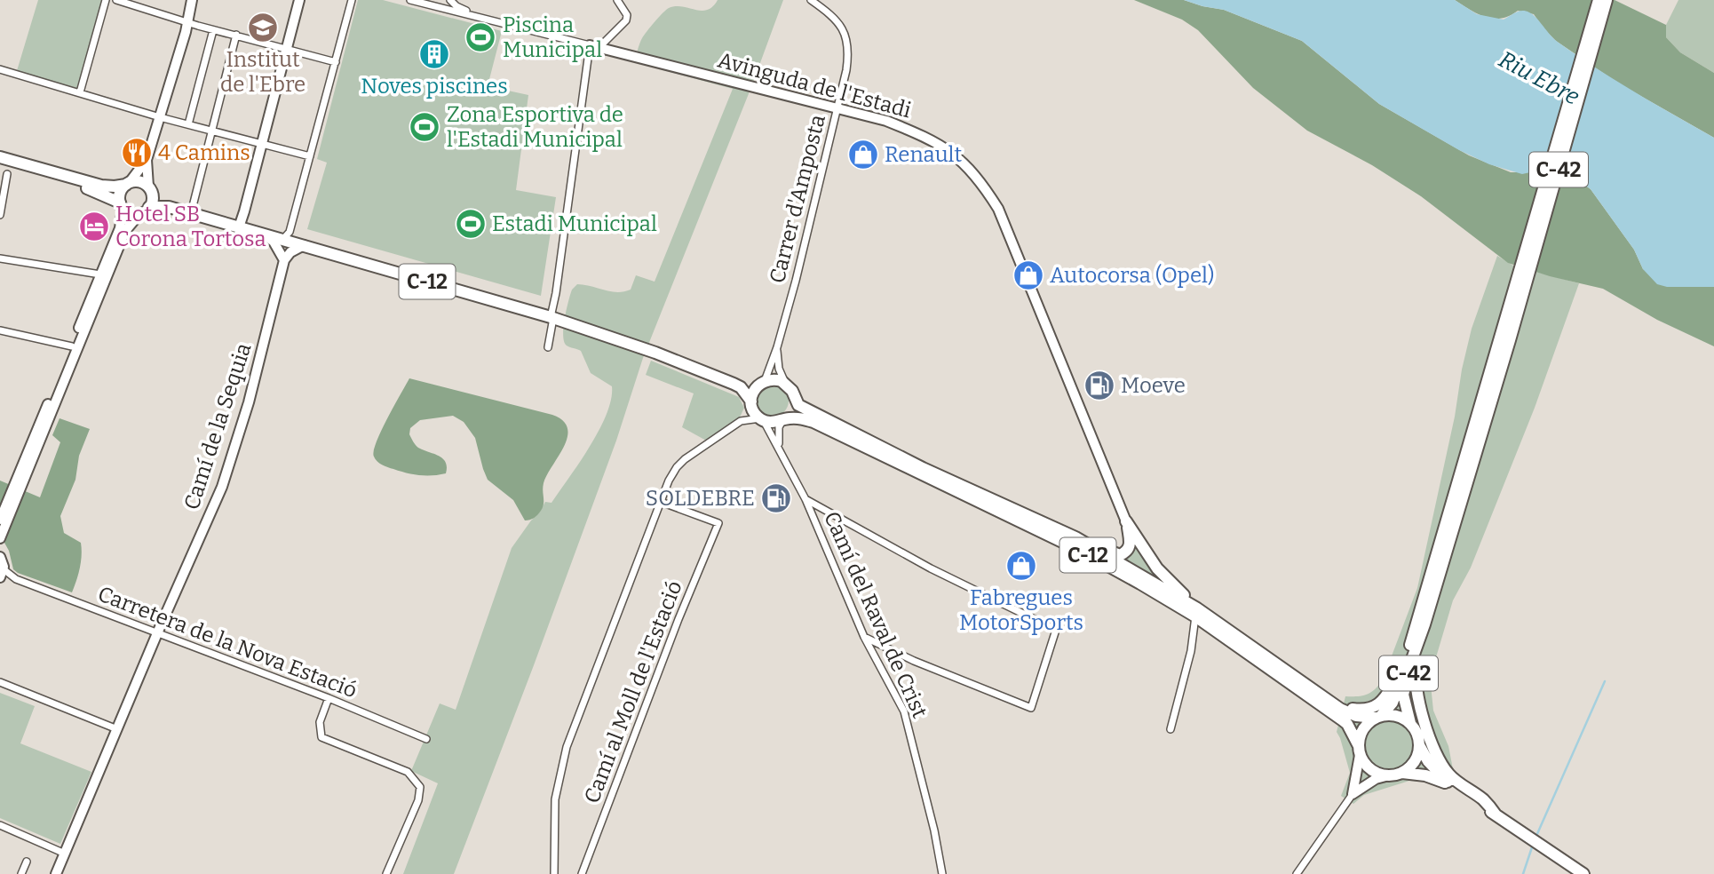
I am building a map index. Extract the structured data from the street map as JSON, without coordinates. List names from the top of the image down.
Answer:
{
  "streets": {
    "main road": ["C-42", "C-12"],
    "street": [
      "Avinguda de l'Estadi",
      "Carrer d'Amposta",
      "Camí de la Sequia",
      "Camí del Raval de Crist",
      "Carretera de la Nova Estació",
      "Camí al Moll de l'Estació"
    ]
  },
  "crossings": [
    ["Avinguda de l'Estadi", "Carrer d'Amposta"],
    ["C-42", "C-12"],
    ["Carrer d'Amposta", "C-12"],
    ["Carrer d'Amposta", "Camí del Raval de Crist"],
    ["C-12", "Camí del Raval de Crist"],
    ["Camí de la Sequia", "Carretera de la Nova Estació"]
  ],
  "water": ["Riu Ebre"],
  "places": {
    "school or university": ["Institut de l'Ebre"],
    "sports": ["Piscina Municipal", "Zona Esportiva de l'Estadi Municipal", "Estadi Municipal"],
    "building": ["Noves piscines"],
    "restaurant": ["4 Camins"],
    "shop": ["Renault", "Autocorsa (Opel)", "Fabregues MotorSports"],
    "hotel": ["Hotel SB Corona Tortosa"],
    "fuel station": ["Moeve", "SOLDEBRE"]
  }
}
